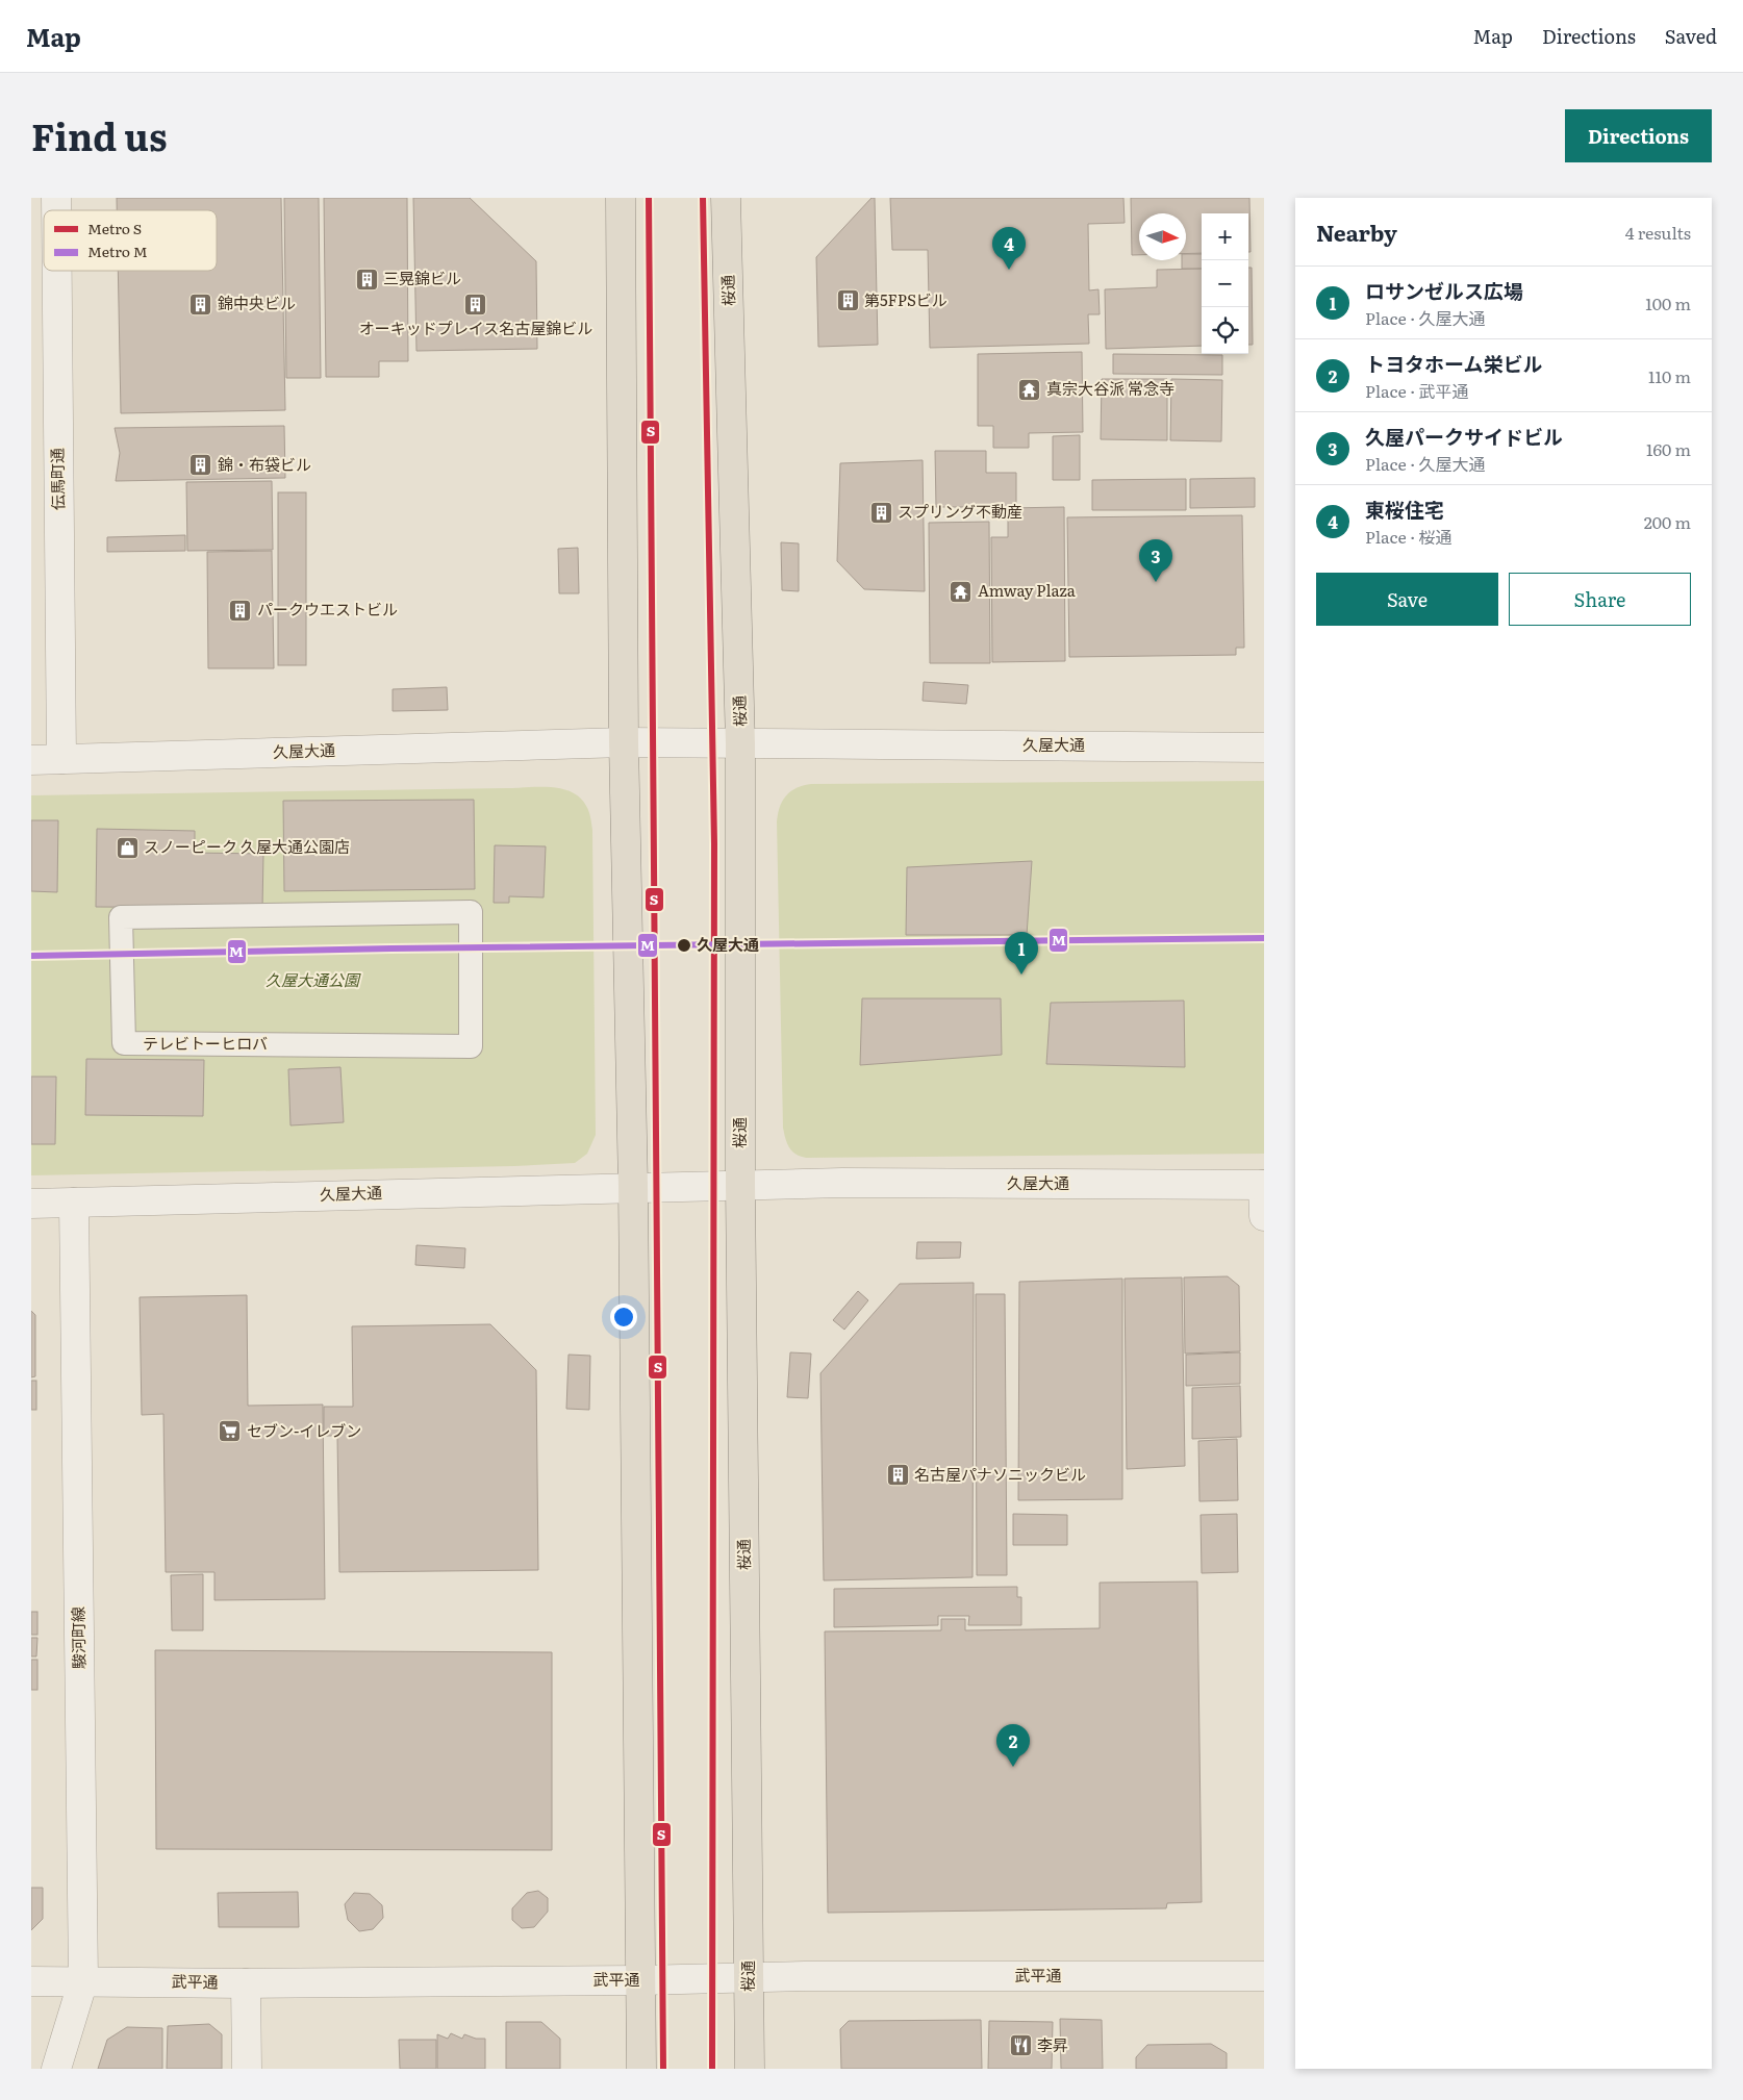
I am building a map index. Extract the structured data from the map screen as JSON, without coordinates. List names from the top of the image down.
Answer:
{
  "streets": {
    "highway": ["桜通"],
    "street": [
      "伝馬町通",
      "久屋大通",
      "テレビトーヒロバ",
      "駿河町線",
      "武平通"
    ]
  },
  "crossings": [
    ["桜通", "久屋大通"],
    ["桜通", "武平通"],
    ["伝馬町通", "久屋大通"],
    ["久屋大通", "駿河町線"],
    ["駿河町線", "武平通"]
  ],
  "parks": ["久屋大通公園"],
  "places": {
    "building": [
      "三晃錦ビル",
      "第5FPSビル",
      "錦中央ビル",
      "オーキッドプレイス名古屋錦ビル",
      "錦・布袋ビル",
      "スプリング不動産",
      "パークウエストビル",
      "名古屋パナソニックビル"
    ],
    "temple": ["真宗大谷派 常念寺", "Amway Plaza"],
    "shop": ["スノーピーク 久屋大通公園店"],
    "other": ["久屋大通"],
    "supermarket": ["セブン-イレブン"],
    "restaurant": ["李昇"]
  },
  "lines": ["metro line S", "metro line M"],
  "legend": ["Metro S", "Metro M"],
  "north": "right",
  "page": {
    "header": "Map",
    "nav": ["Map", "Directions", "Saved"],
    "title": "Find us",
    "buttons": [
      "Directions",
      ["Save", "Share"]
    ],
    "heading": ["Nearby", "4 results"],
    "map_buttons": ["+", "−"],
    "pins": [
      "4",
      "3",
      "1",
      "2"
    ],
    "list": [
      {
        "mark": "1",
        "name": "ロサンゼルス広場",
        "note": "Place · 久屋大通",
        "value": "100 m"
      },
      {
        "mark": "2",
        "name": "トヨタホーム栄ビル",
        "note": "Place · 武平通",
        "value": "110 m"
      },
      {
        "mark": "3",
        "name": "久屋パークサイドビル",
        "note": "Place · 久屋大通",
        "value": "160 m"
      },
      {
        "mark": "4",
        "name": "東桜住宅",
        "note": "Place · 桜通",
        "value": "200 m"
      }
    ]
  }
}
